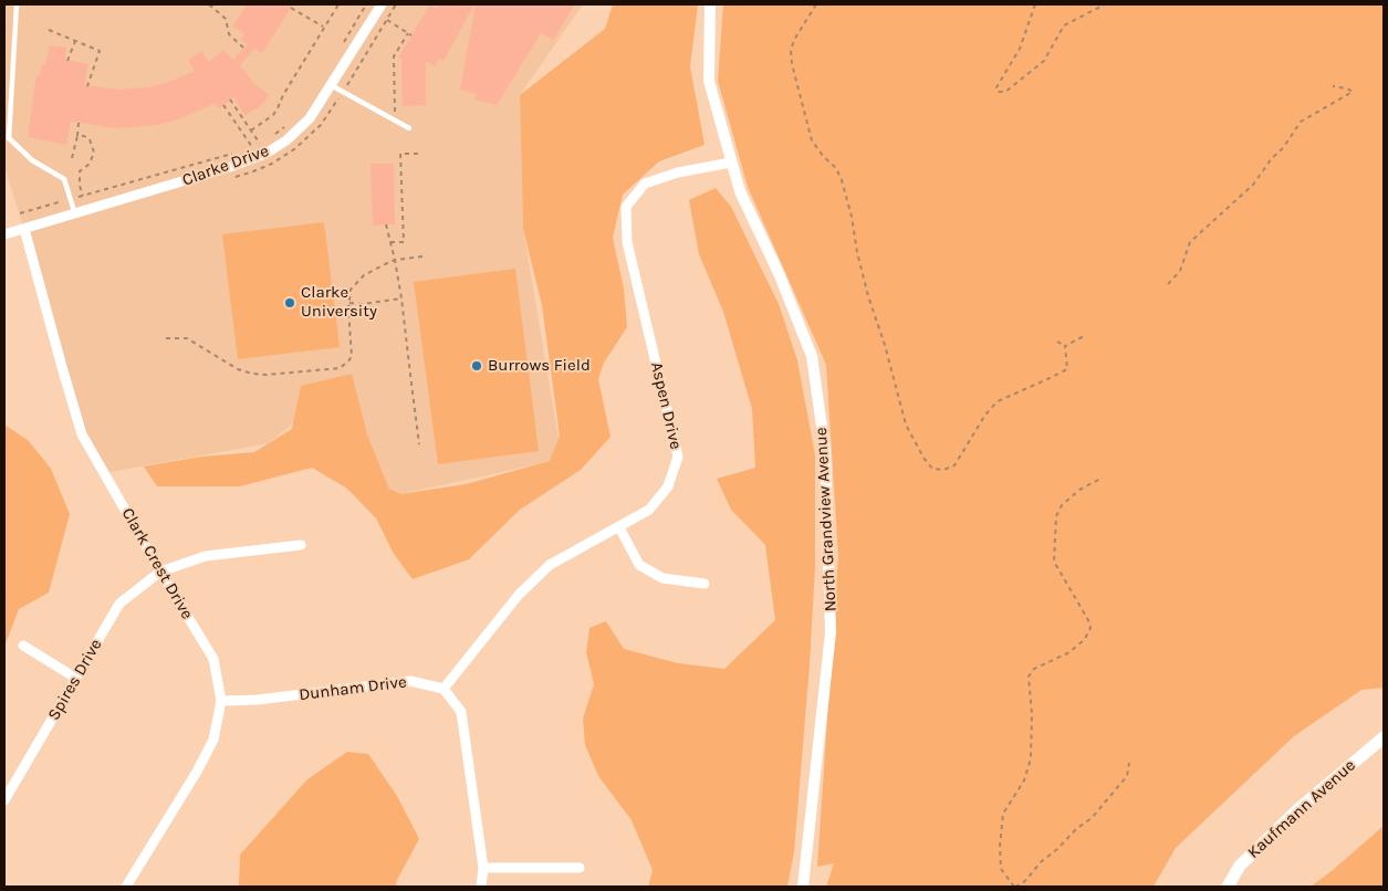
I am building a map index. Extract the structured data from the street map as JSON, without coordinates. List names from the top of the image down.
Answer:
{
  "streets": {
    "main road": ["Kaufmann Avenue"],
    "street": [
      "Clarke Drive",
      "Aspen Drive",
      "North Grandview Avenue",
      "Clark Crest Drive",
      "Spires Drive",
      "Dunham Drive"
    ]
  },
  "crossings": [
    ["Clarke Drive", "Clark Crest Drive"],
    ["Aspen Drive", "North Grandview Avenue"],
    ["Aspen Drive", "Dunham Drive"],
    ["Clark Crest Drive", "Spires Drive"],
    ["Clark Crest Drive", "Dunham Drive"]
  ],
  "places": ["Clarke University", "Burrows Field"]
}
